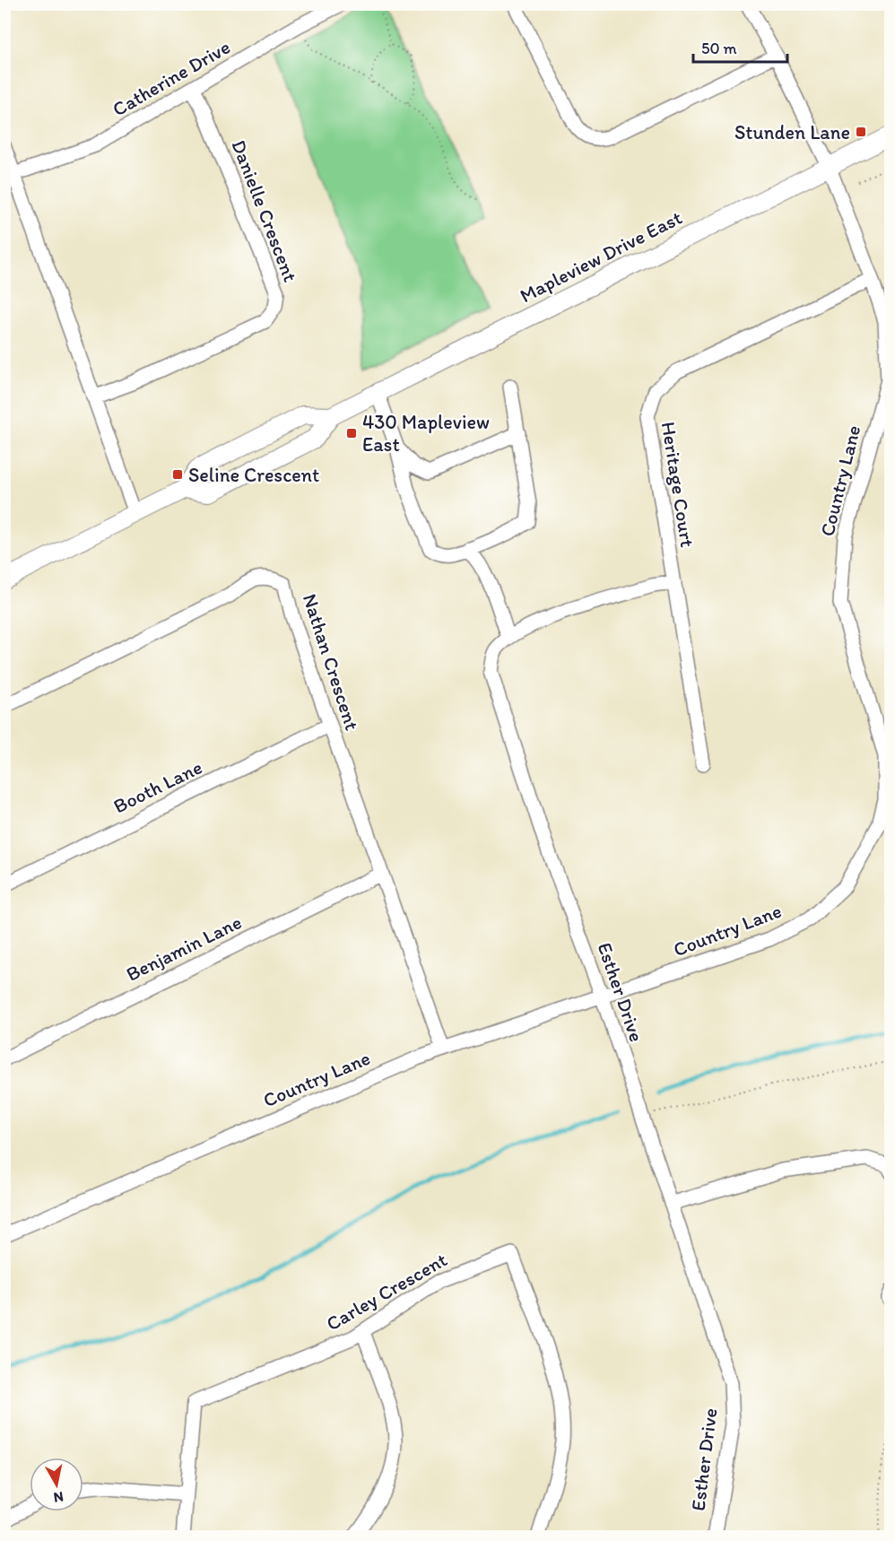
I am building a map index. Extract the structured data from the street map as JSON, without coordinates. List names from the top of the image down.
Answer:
{
  "streets": {
    "main road": ["Mapleview Drive East"],
    "street": [
      "Catherine Drive",
      "Danielle Crescent",
      "Country Lane",
      "Heritage Court",
      "Nathan Crescent",
      "Booth Lane",
      "Benjamin Lane",
      "Esther Drive",
      "Carley Crescent"
    ]
  },
  "crossings": [
    ["Catherine Drive", "Danielle Crescent"],
    ["Mapleview Drive East", "Country Lane"],
    ["Country Lane", "Heritage Court"],
    ["Country Lane", "Nathan Crescent"],
    ["Country Lane", "Esther Drive"],
    ["Heritage Court", "Esther Drive"],
    ["Nathan Crescent", "Booth Lane"],
    ["Nathan Crescent", "Benjamin Lane"]
  ],
  "places": {
    "transit": ["Stunden Lane", "430 Mapleview East", "Seline Crescent"]
  },
  "scale_bar": "50 m",
  "north": "bottom"
}
